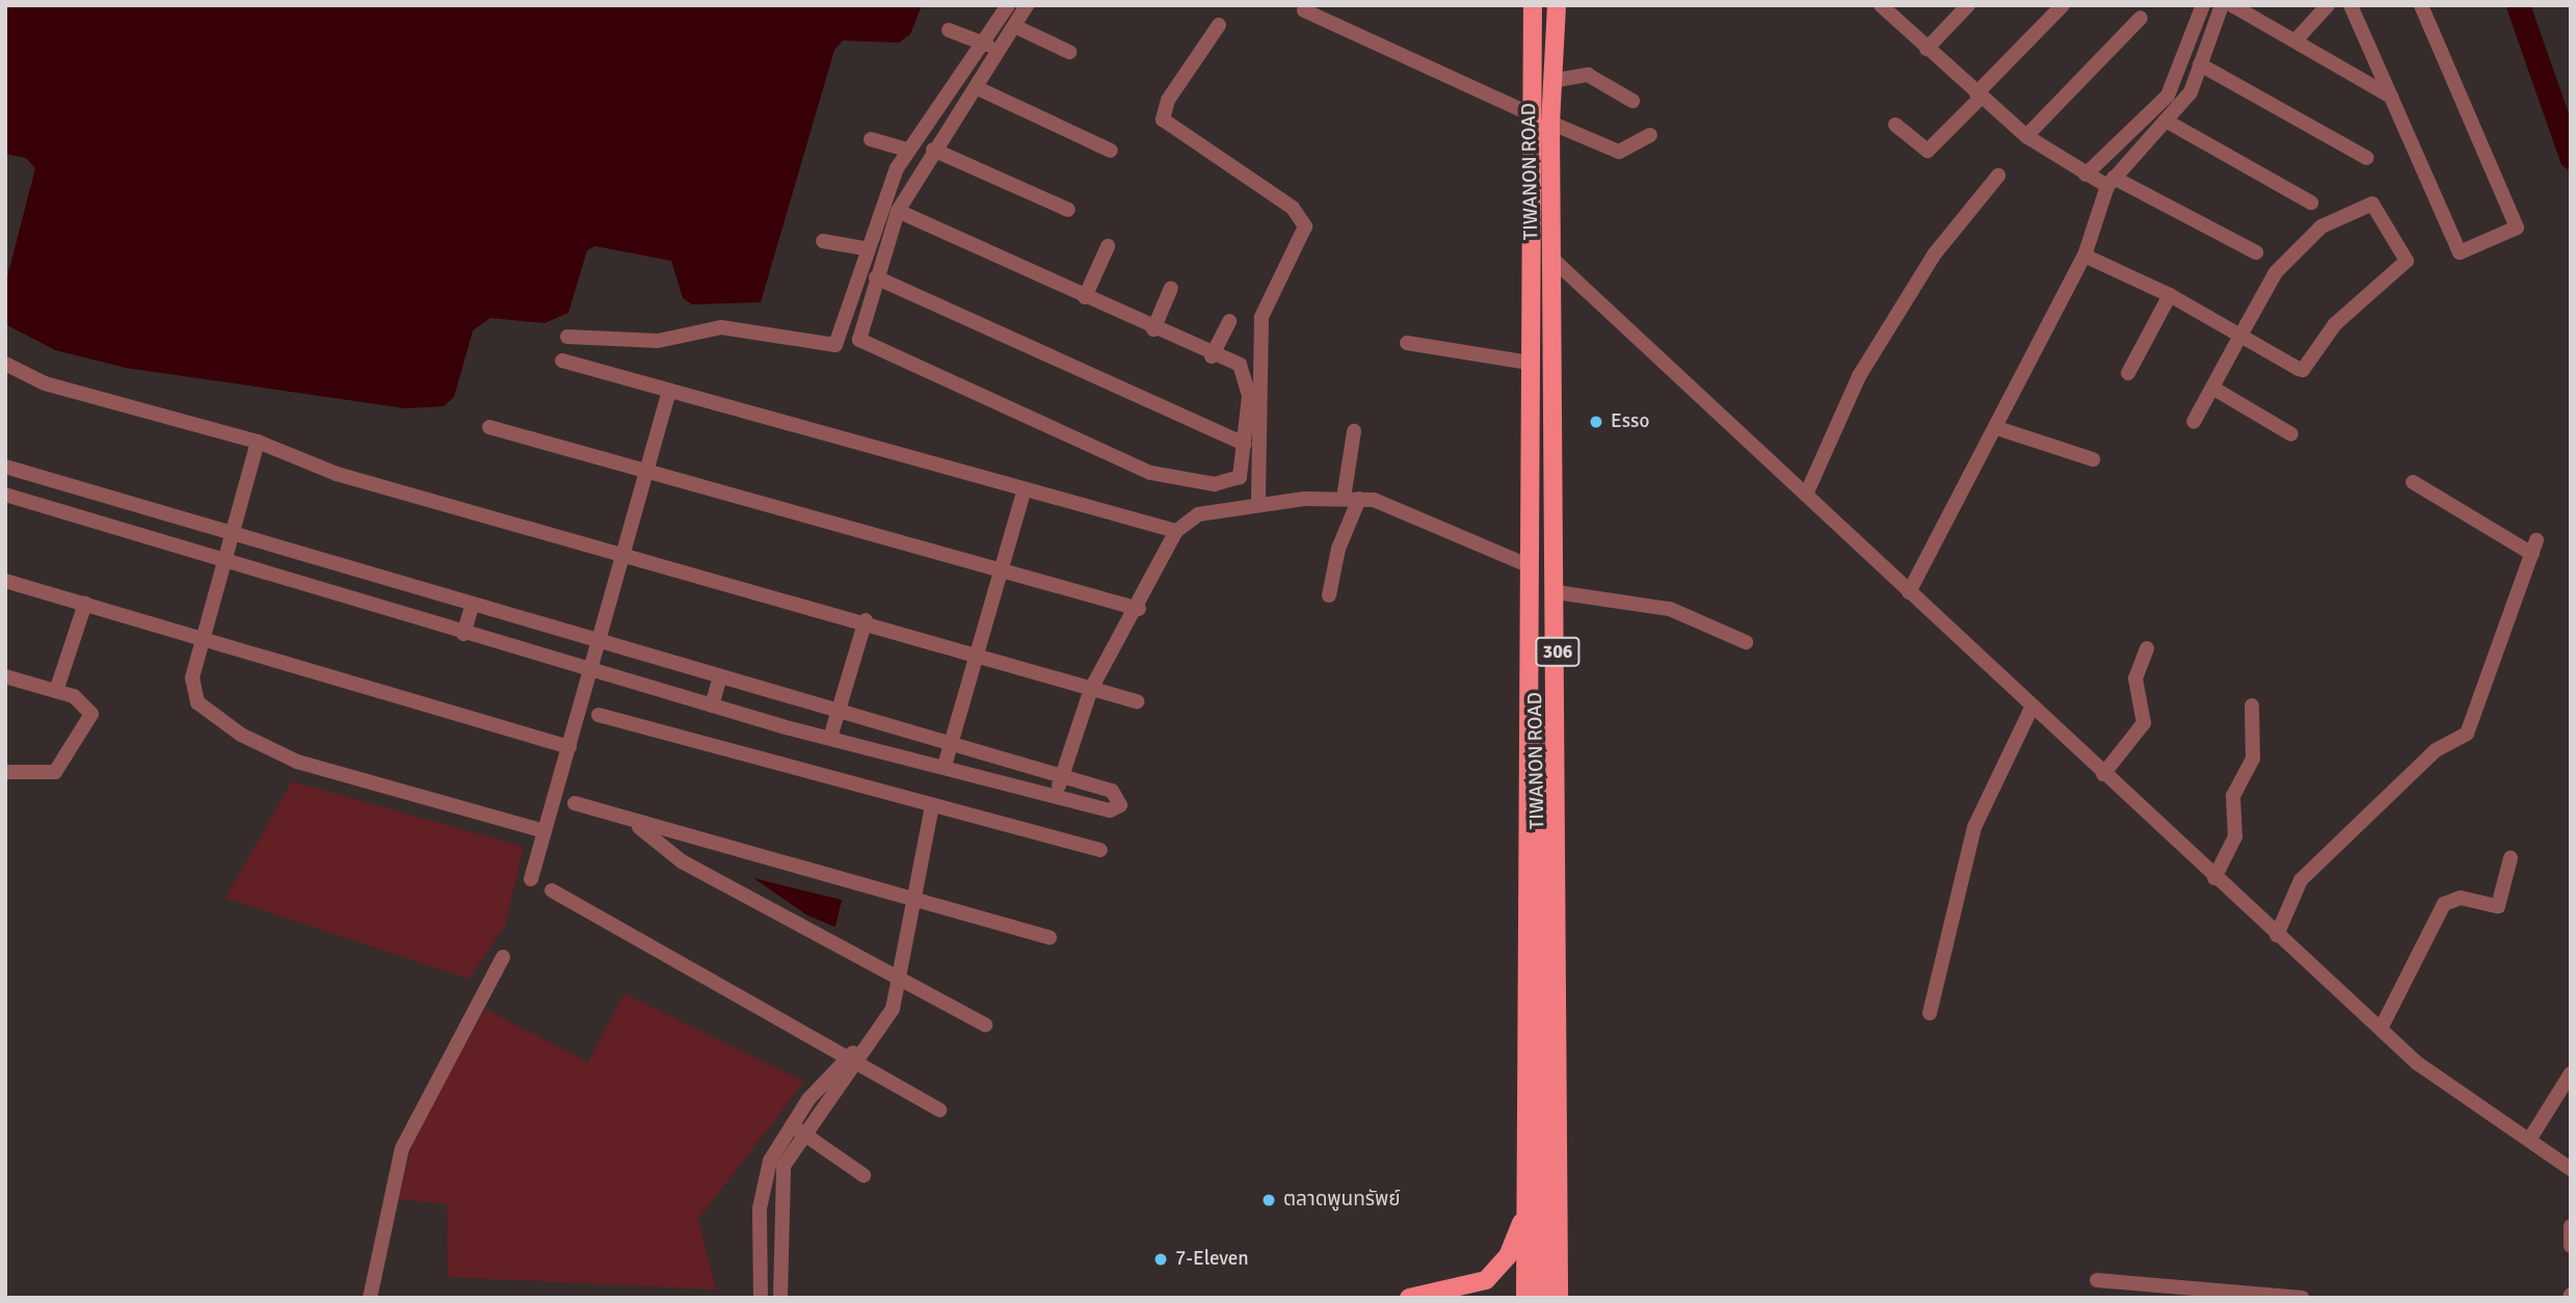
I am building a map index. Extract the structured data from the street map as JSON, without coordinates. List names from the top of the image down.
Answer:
{
  "streets": {
    "main road": ["TIWANON ROAD", "306"]
  },
  "crossings": [
    ["TIWANON ROAD", "306"]
  ],
  "places": ["Esso", "ตลาดพูนทรัพย์", "7-Eleven"]
}
